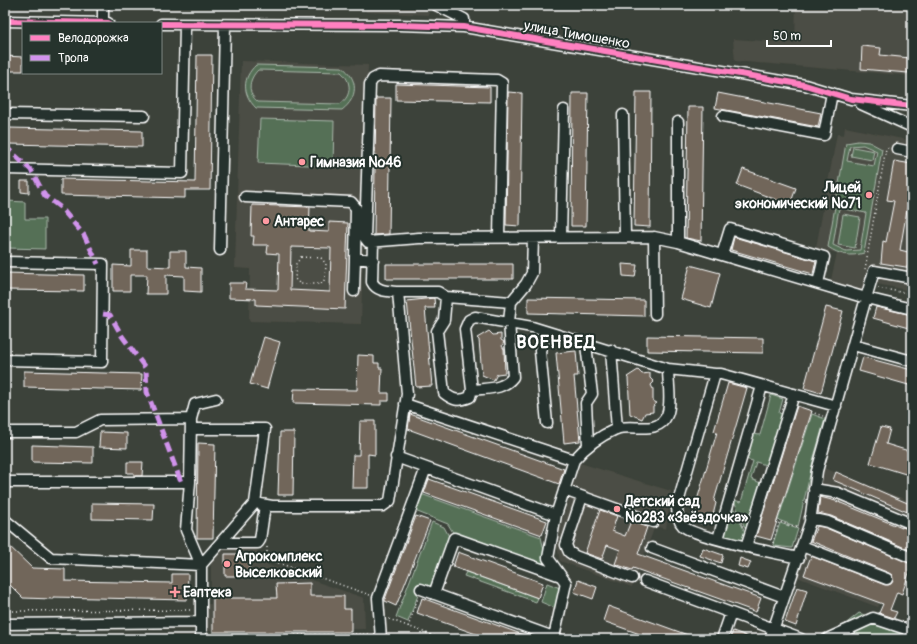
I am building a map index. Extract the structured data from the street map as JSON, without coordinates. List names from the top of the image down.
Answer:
{
  "streets": {
    "street": ["улица Тимошенко"]
  },
  "districts": ["ВОЕНВЕД"],
  "places": {
    "other": [
      "Гимназия №46",
      "Лицей экономический №71",
      "Антарес",
      "Детский сад №283 «Звёздочка»",
      "Агрокомплекс Выселковский"
    ],
    "health": ["Еаптека"]
  },
  "legend": ["Велодорожка", "Тропа"],
  "scale_bar": "50 m"
}
